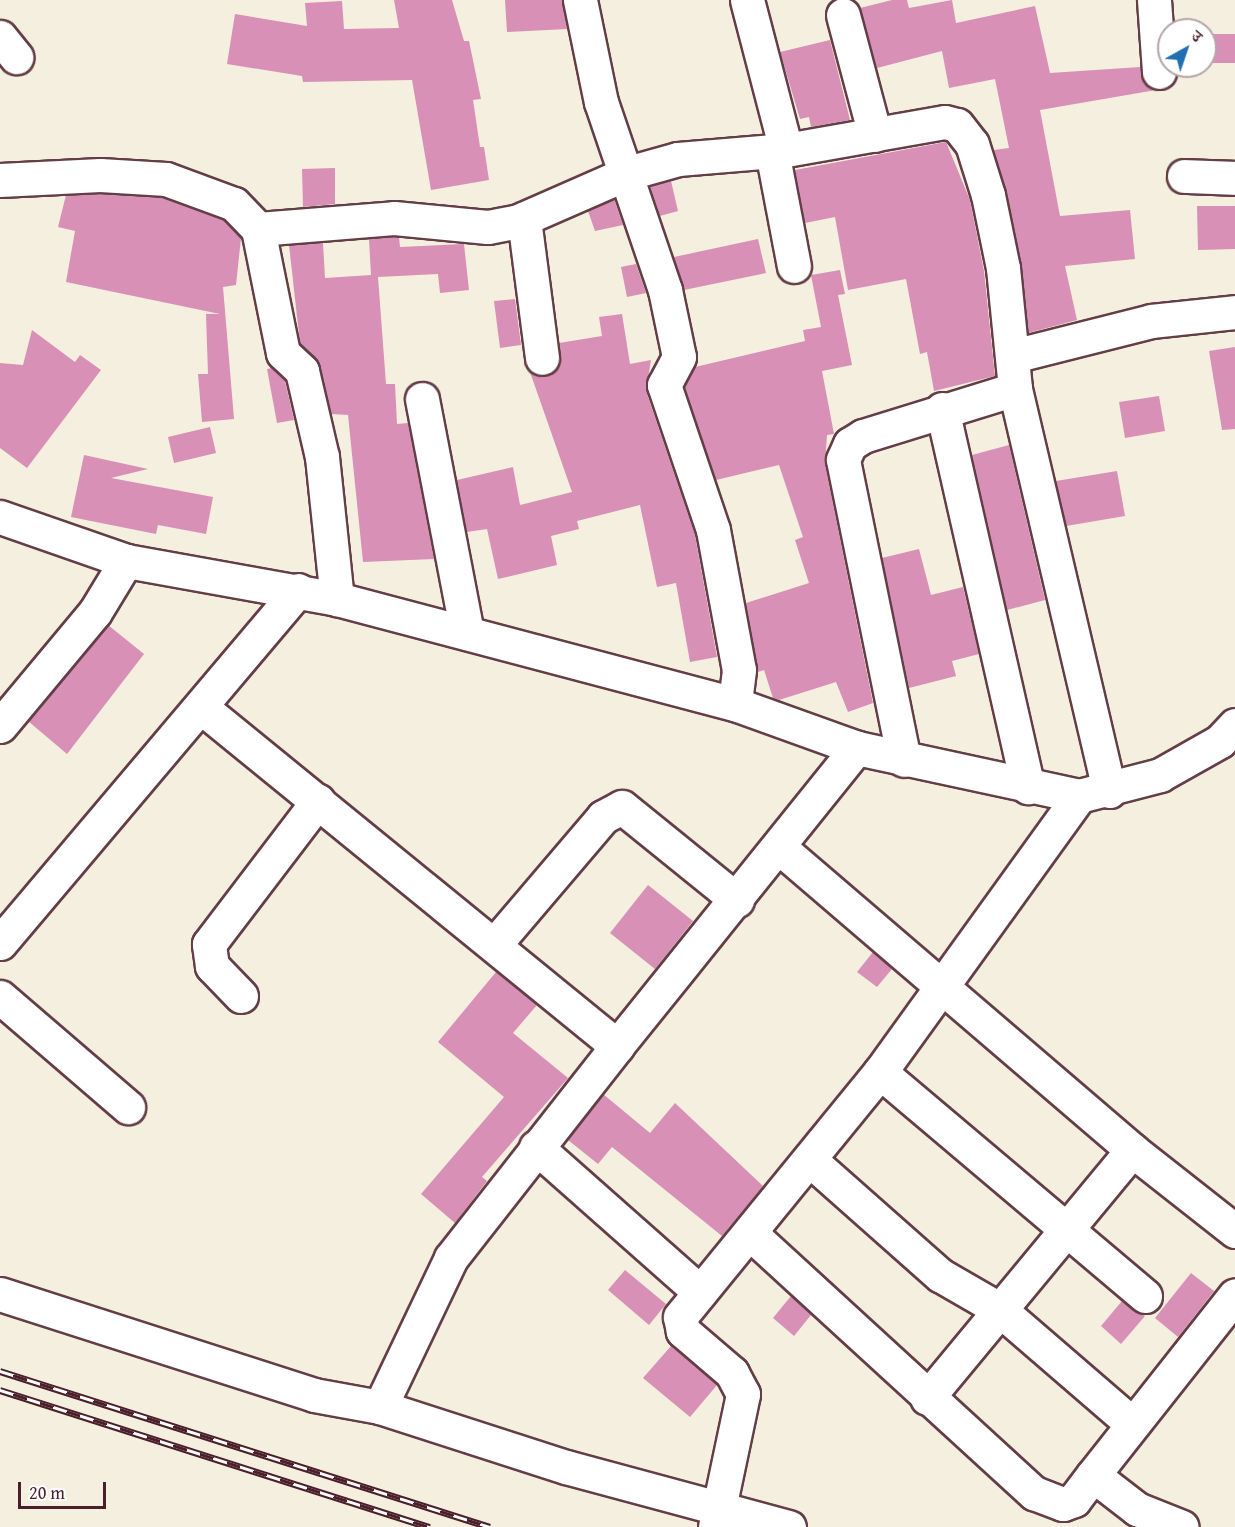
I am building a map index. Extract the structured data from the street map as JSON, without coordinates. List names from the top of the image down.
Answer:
{
  "scale_bar": "20 m",
  "north": "top right"
}
